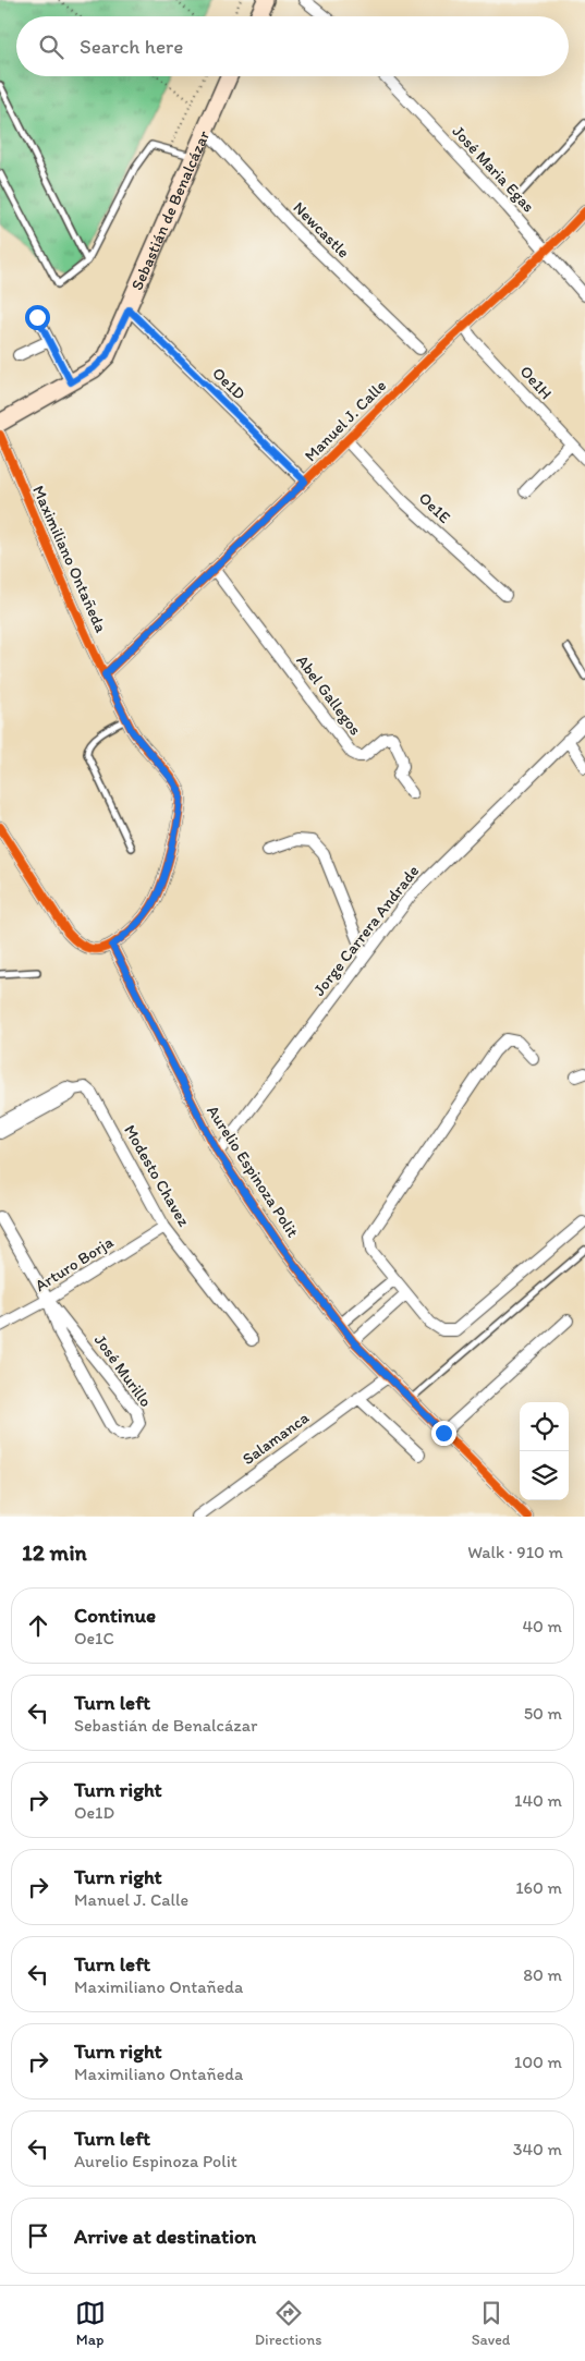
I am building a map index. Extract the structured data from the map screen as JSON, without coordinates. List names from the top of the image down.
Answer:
{
  "streets": {
    "main road": ["Sebastián de Benalcázar"],
    "street": [
      "José Maria Egas",
      "Newcastle",
      "Oe1H",
      "Oe1D",
      "Manuel J. Calle",
      "Oe1E",
      "Maximiliano Ontañeda",
      "Abel Gallegos",
      "Jorge Carrera Andrade",
      "Aurelio Espinoza Polit",
      "Modesto Chavez",
      "Arturo Borja",
      "José Murillo",
      "Salamanca"
    ]
  },
  "crossings": [
    ["José Maria Egas", "Manuel J. Calle"],
    ["Sebastián de Benalcázar", "Newcastle"],
    ["Sebastián de Benalcázar", "Oe1D"],
    ["Oe1H", "Manuel J. Calle"],
    ["Oe1D", "Manuel J. Calle"],
    ["Manuel J. Calle", "Oe1E"],
    ["Manuel J. Calle", "Maximiliano Ontañeda"],
    ["Manuel J. Calle", "Abel Gallegos"],
    ["Maximiliano Ontañeda", "Aurelio Espinoza Polit"],
    ["Jorge Carrera Andrade", "Aurelio Espinoza Polit"],
    ["Aurelio Espinoza Polit", "Salamanca"],
    ["Modesto Chavez", "Arturo Borja"],
    ["Arturo Borja", "José Murillo"]
  ],
  "page": {
    "search": "Search here",
    "heading": ["12 min", "Walk · 910 m"],
    "list": [
      ["Continue", "Oe1C", "40 m"],
      ["Turn left", "Sebastián de Benalcázar", "50 m"],
      ["Turn right", "Oe1D", "140 m"],
      ["Turn right", "Manuel J. Calle", "160 m"],
      ["Turn left", "Maximiliano Ontañeda", "80 m"],
      ["Turn right", "Maximiliano Ontañeda", "100 m"],
      ["Turn left", "Aurelio Espinoza Polit", "340 m"],
      "Arrive at destination"
    ],
    "nav": ["Map", "Directions", "Saved"]
  }
}
